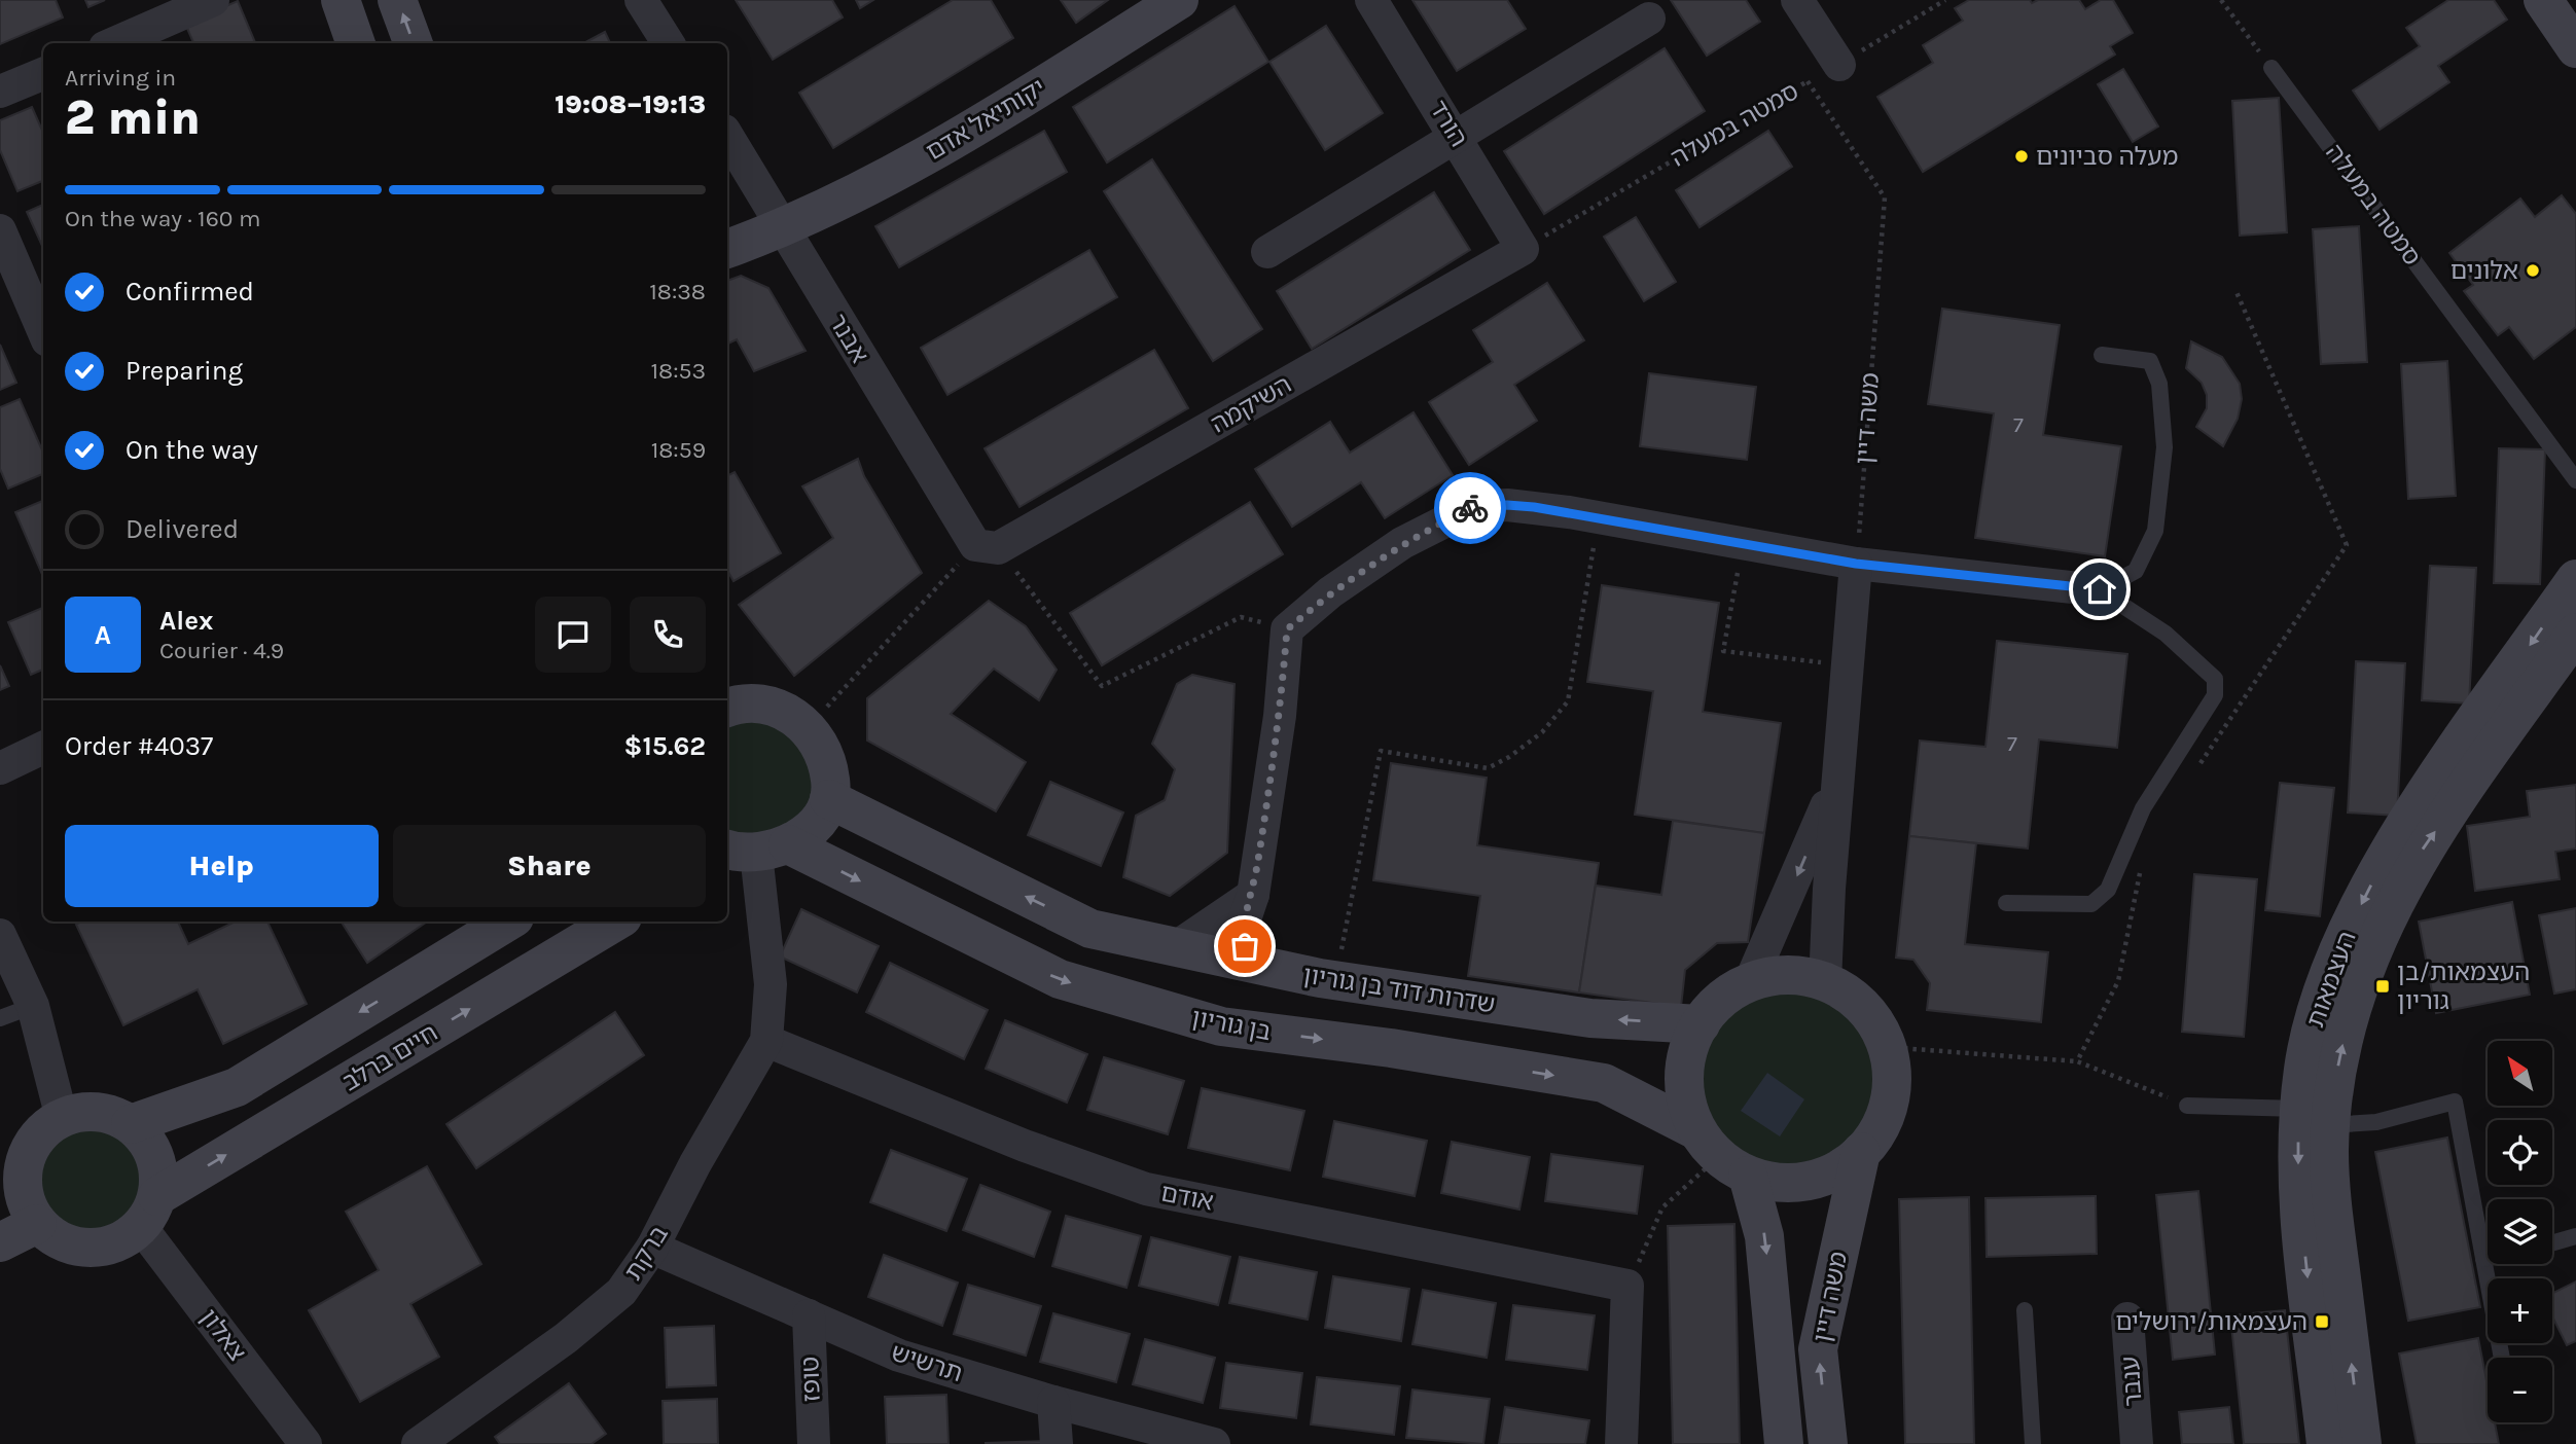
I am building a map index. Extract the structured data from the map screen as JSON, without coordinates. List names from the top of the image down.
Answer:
{
  "streets": {
    "street": [
      "יקותיאל אדם",
      "הורד",
      "אבנר",
      "השיקמה",
      "משה דיין",
      "העצמאות",
      "שדרות דוד בן גוריון",
      "בן גוריון",
      "חיים ברלב",
      "אודם",
      "ברקת",
      "צאלון",
      "תרשיש",
      "טופז",
      "ענבר"
    ],
    "lane": ["סמטה במעלה"]
  },
  "crossings": [
    ["יקותיאל אדם", "אבנר"],
    ["הורד", "סמטה במעלה"],
    ["הורד", "השיקמה"],
    ["סמטה במעלה", "השיקמה"],
    ["סמטה במעלה", "משה דיין"],
    ["אבנר", "השיקמה"],
    ["משה דיין", "שדרות דוד בן גוריון"],
    ["משה דיין", "בן גוריון"],
    ["שדרות דוד בן גוריון", "בן גוריון"],
    ["בן גוריון", "ברקת"],
    ["חיים ברלב", "צאלון"],
    ["אודם", "ברקת"],
    ["ברקת", "תרשיש"],
    ["תרשיש", "טופז"]
  ],
  "one_way": ["שדרות דוד בן גוריון", "בן גוריון"],
  "places": {
    "other": ["מעלה סביונים", "אלונים"],
    "transit": ["העצמאות/בן גוריון", "העצמאות/ירושלים"]
  },
  "house_numbers": ["7", "7"],
  "north": "top left",
  "page": {
    "heading": ["2 min", "Arriving in", "19:08–19:13"],
    "panel": [
      "Alex",
      "Courier · 4.9",
      "Order #4037",
      "$15.62"
    ],
    "bar": "On the way · 160 m",
    "list": [
      ["Confirmed", "18:38"],
      ["Preparing", "18:53"],
      ["On the way", "18:59"],
      "Delivered"
    ],
    "round": "A",
    "buttons": ["Help", "Share"],
    "map_buttons": ["+", "−"]
  }
}
